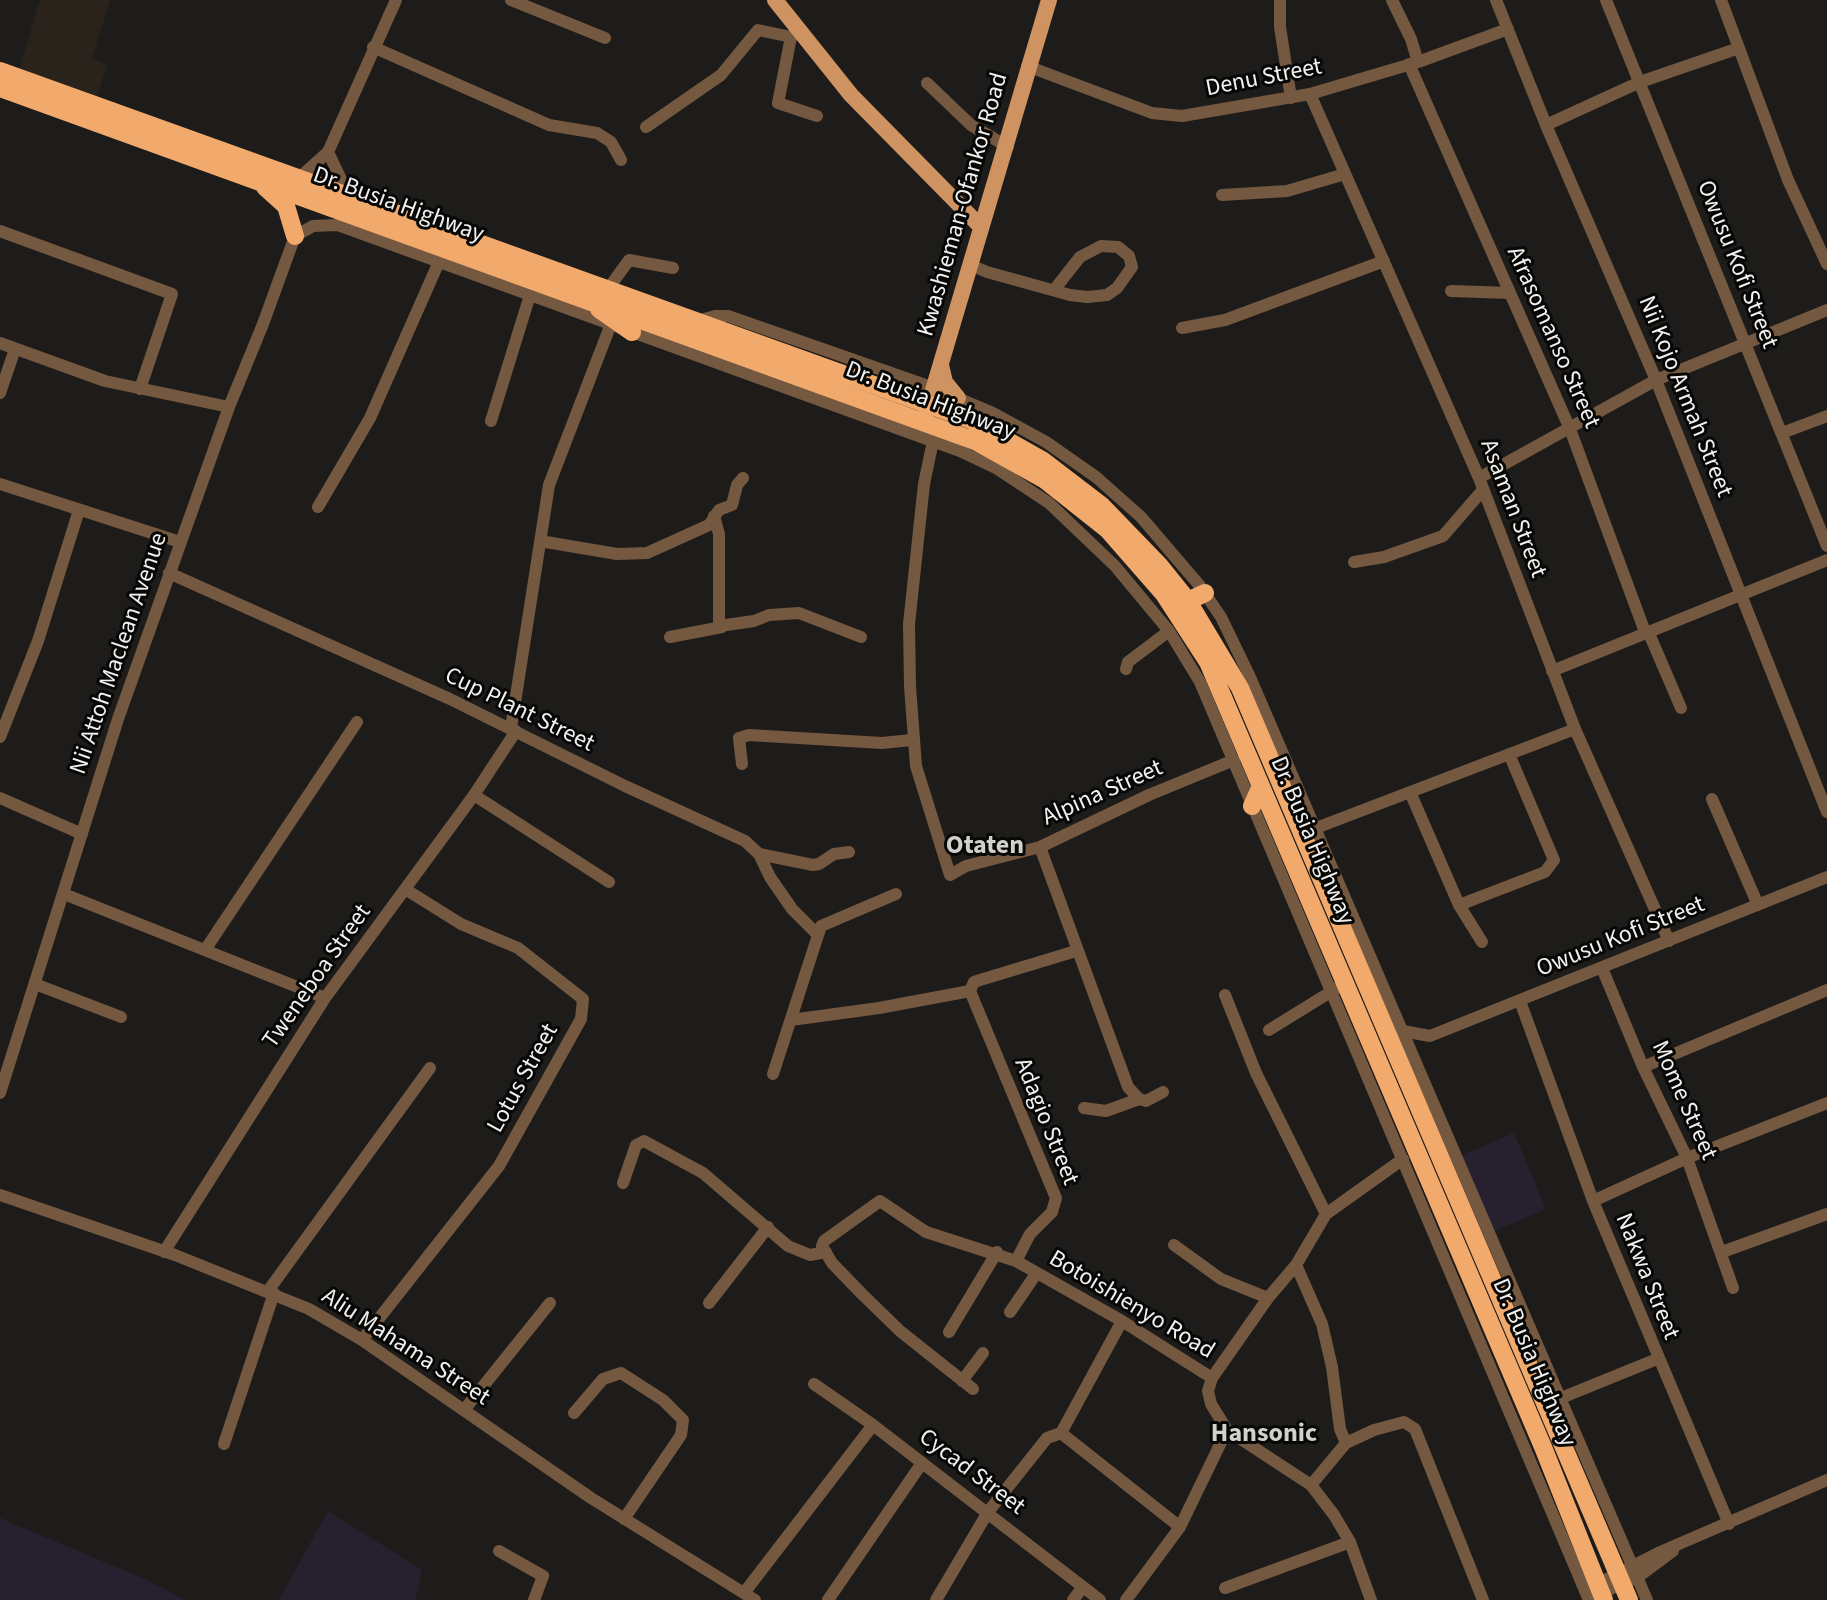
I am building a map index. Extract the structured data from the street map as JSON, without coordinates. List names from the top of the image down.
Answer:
{
  "streets": {
    "highway": ["Dr. Busia Highway"],
    "main road": ["Kwashieman-Ofankor Road"],
    "street": [
      "Denu Street",
      "Owusu Kofi Street",
      "Afrasomanso Street",
      "Nii Kojo Armah Street",
      "Asaman Street",
      "Nii Attoh Maclean Avenue",
      "Cup Plant Street",
      "Alpina Street",
      "Tweneboa Street",
      "Lotus Street",
      "Mome Street",
      "Adagio Street",
      "Nakwa Street",
      "Botoishienyo Road",
      "Aliu Mahama Street",
      "Cycad Street"
    ]
  },
  "crossings": [
    ["Denu Street", "Kwashieman-Ofankor Road"],
    ["Denu Street", "Afrasomanso Street"],
    ["Denu Street", "Nii Kojo Armah Street"],
    ["Denu Street", "Asaman Street"],
    ["Kwashieman-Ofankor Road", "Dr. Busia Highway"],
    ["Dr. Busia Highway", "Alpina Street"],
    ["Owusu Kofi Street", "Asaman Street"],
    ["Owusu Kofi Street", "Mome Street"],
    ["Nii Attoh Maclean Avenue", "Cup Plant Street"],
    ["Cup Plant Street", "Tweneboa Street"],
    ["Tweneboa Street", "Lotus Street"],
    ["Tweneboa Street", "Aliu Mahama Street"],
    ["Lotus Street", "Aliu Mahama Street"],
    ["Mome Street", "Nakwa Street"],
    ["Adagio Street", "Botoishienyo Road"]
  ],
  "districts": ["Otaten", "Hansonic"]
}
